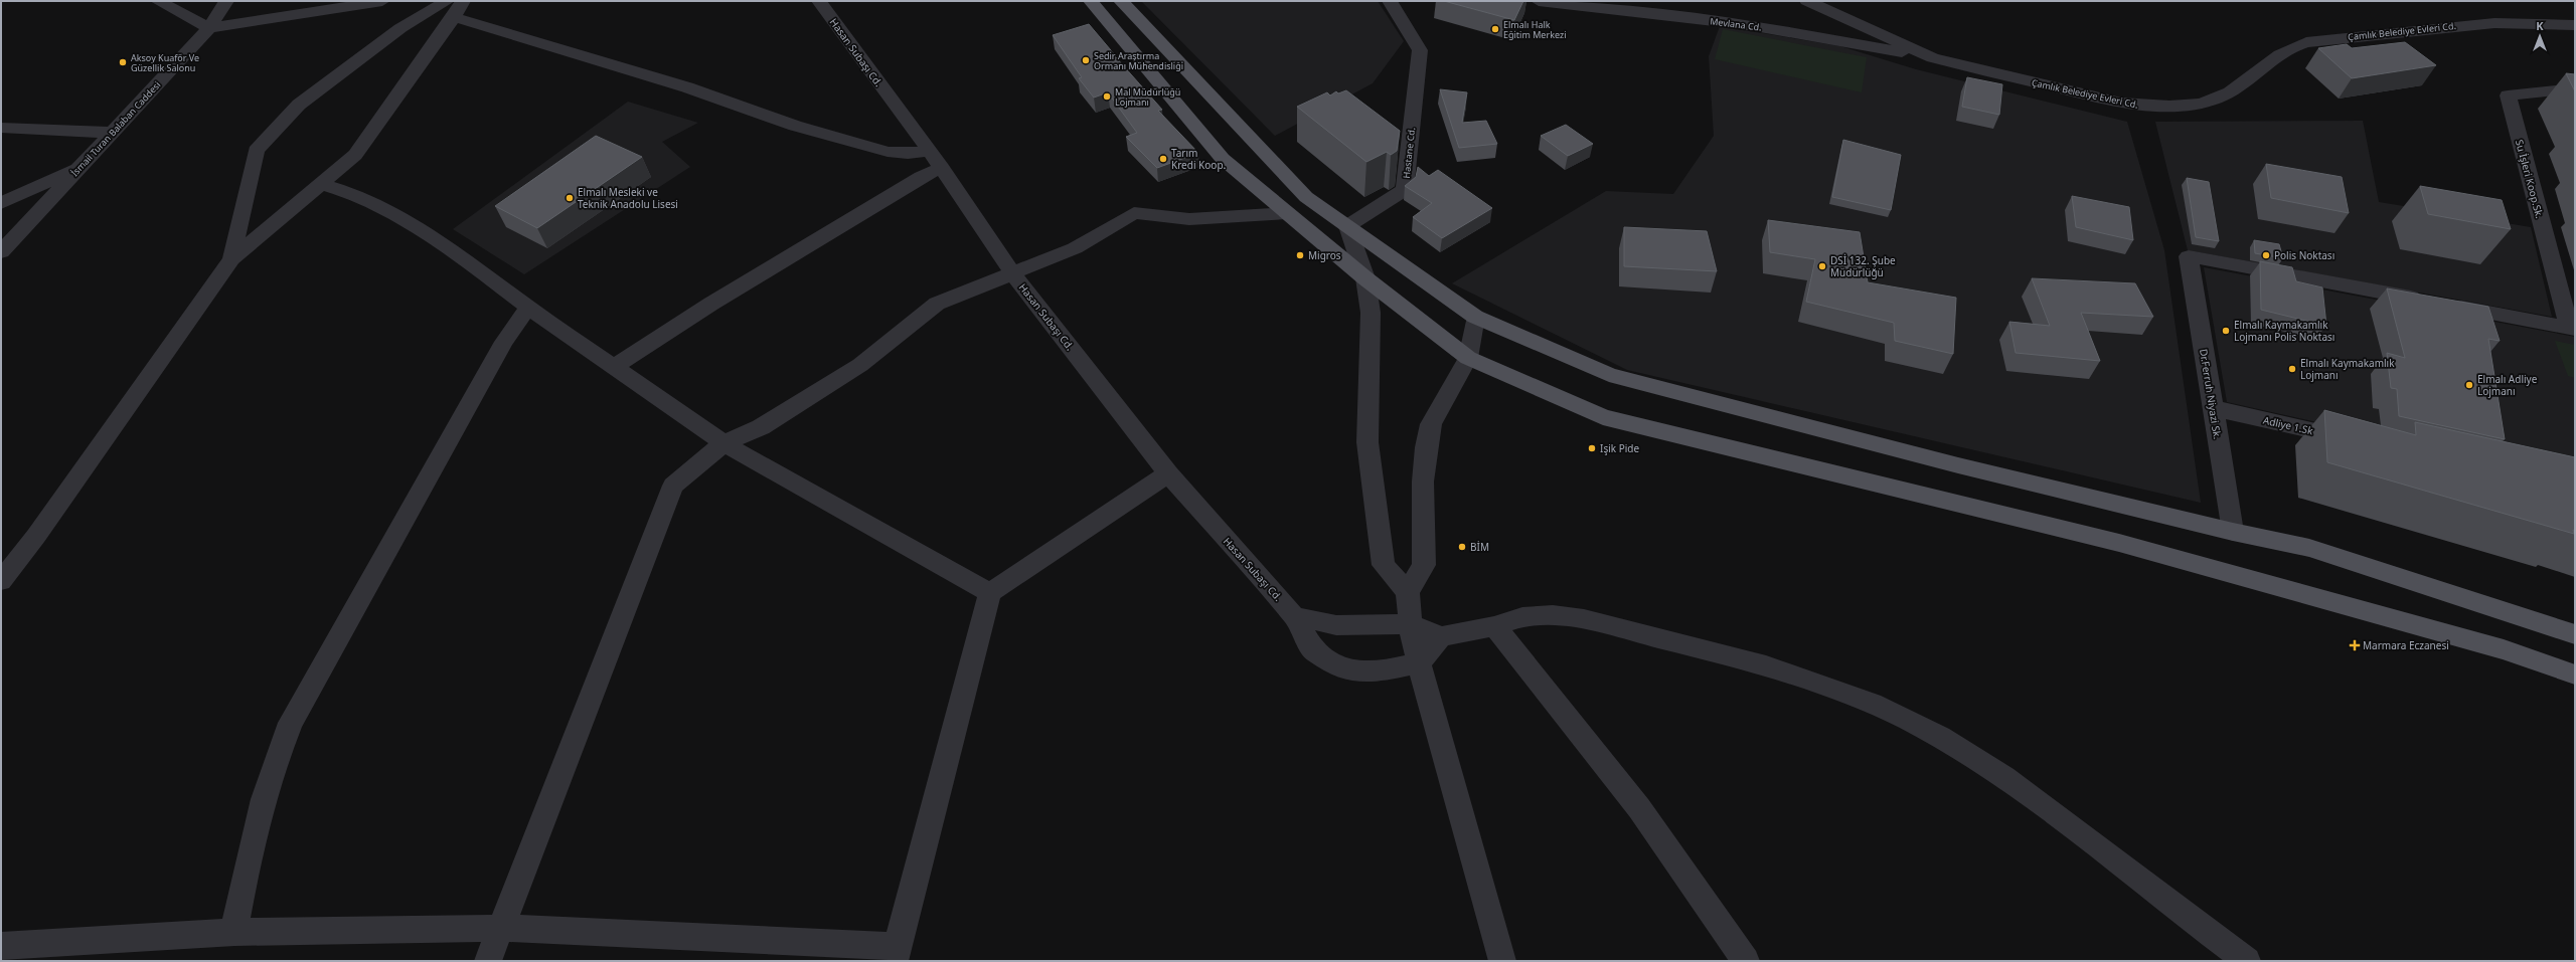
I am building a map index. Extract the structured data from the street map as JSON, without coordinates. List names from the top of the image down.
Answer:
{
  "streets": {
    "street": [
      "Mevlana Cd.",
      "Çamlık Belediye Evleri Cd.",
      "Hasan Subaşı Cd.",
      "İsmail Turan Balaban Caddesi",
      "Hastane Cd.",
      "Su İşleri Koop.Sk.",
      "Dr.Ferruh Niyazi Sk.",
      "Adliye 1.Sk"
    ]
  },
  "crossings": [
    ["Mevlana Cd.", "Çamlık Belediye Evleri Cd."],
    ["Su İşleri Koop.Sk.", "Dr.Ferruh Niyazi Sk."],
    ["Dr.Ferruh Niyazi Sk.", "Adliye 1.Sk"]
  ],
  "places": {
    "other": [
      "Elmalı Halk Eğitim Merkezi",
      "Sedir Araştırma Ormanı Mühendisliği",
      "Aksoy Kuaför Ve Güzellik Salonu",
      "Mal Müdürlüğü Lojmanı",
      "Tarım Kredi Koop.",
      "Elmalı Mesleki ve Teknik Anadolu Lisesi",
      "Migros",
      "Polis Noktası",
      "DSİ 132. Şube Müdürlüğü",
      "Elmalı Kaymakamlık Lojmanı Polis Noktası",
      "Elmalı Kaymakamlık Lojmanı",
      "Elmalı Adliye Lojmanı",
      "Işik Pide",
      "BİM"
    ],
    "health": ["Marmara Eczanesi"]
  },
  "north": "top"
}
